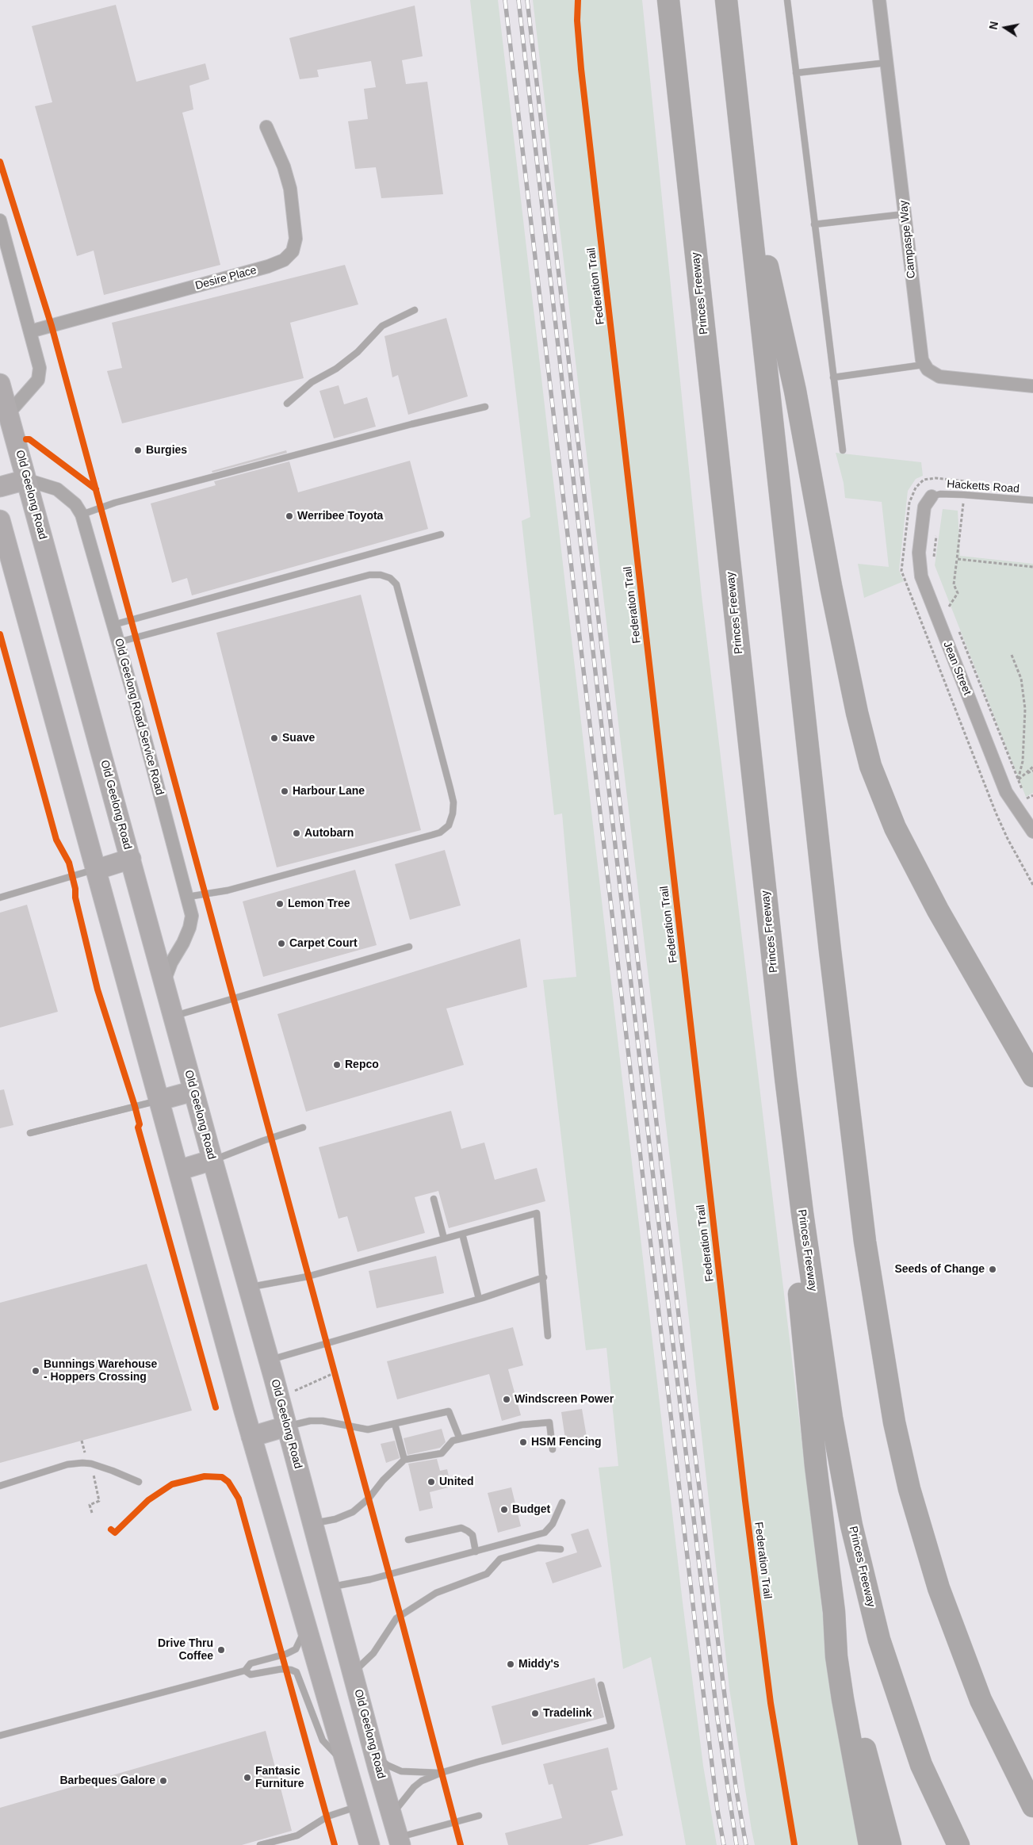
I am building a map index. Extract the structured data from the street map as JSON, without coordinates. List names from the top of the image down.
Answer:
{
  "streets": {
    "highway": ["Princes Freeway"],
    "main road": ["Old Geelong Road"],
    "street": [
      "Campaspe Way",
      "Desire Place",
      "Jean Street",
      "Old Geelong Road Service Road"
    ],
    "lane": ["Hacketts Road"],
    "cycle path": ["Federation Trail"]
  },
  "crossings": [
    ["Hacketts Road", "Jean Street"],
    ["Old Geelong Road", "Old Geelong Road Service Road"]
  ],
  "places": [
    "Burgies",
    "Werribee Toyota",
    "Suave",
    "Harbour Lane",
    "Autobarn",
    "Lemon Tree",
    "Carpet Court",
    "Repco",
    "Seeds of Change",
    "Bunnings Warehouse - Hoppers Crossing",
    "Windscreen Power",
    "HSM Fencing",
    "United",
    "Budget",
    "Drive Thru Coffee",
    "Middy's",
    "Tradelink",
    "Fantasic Furniture",
    "Barbeques Galore"
  ],
  "north": "left"
}
